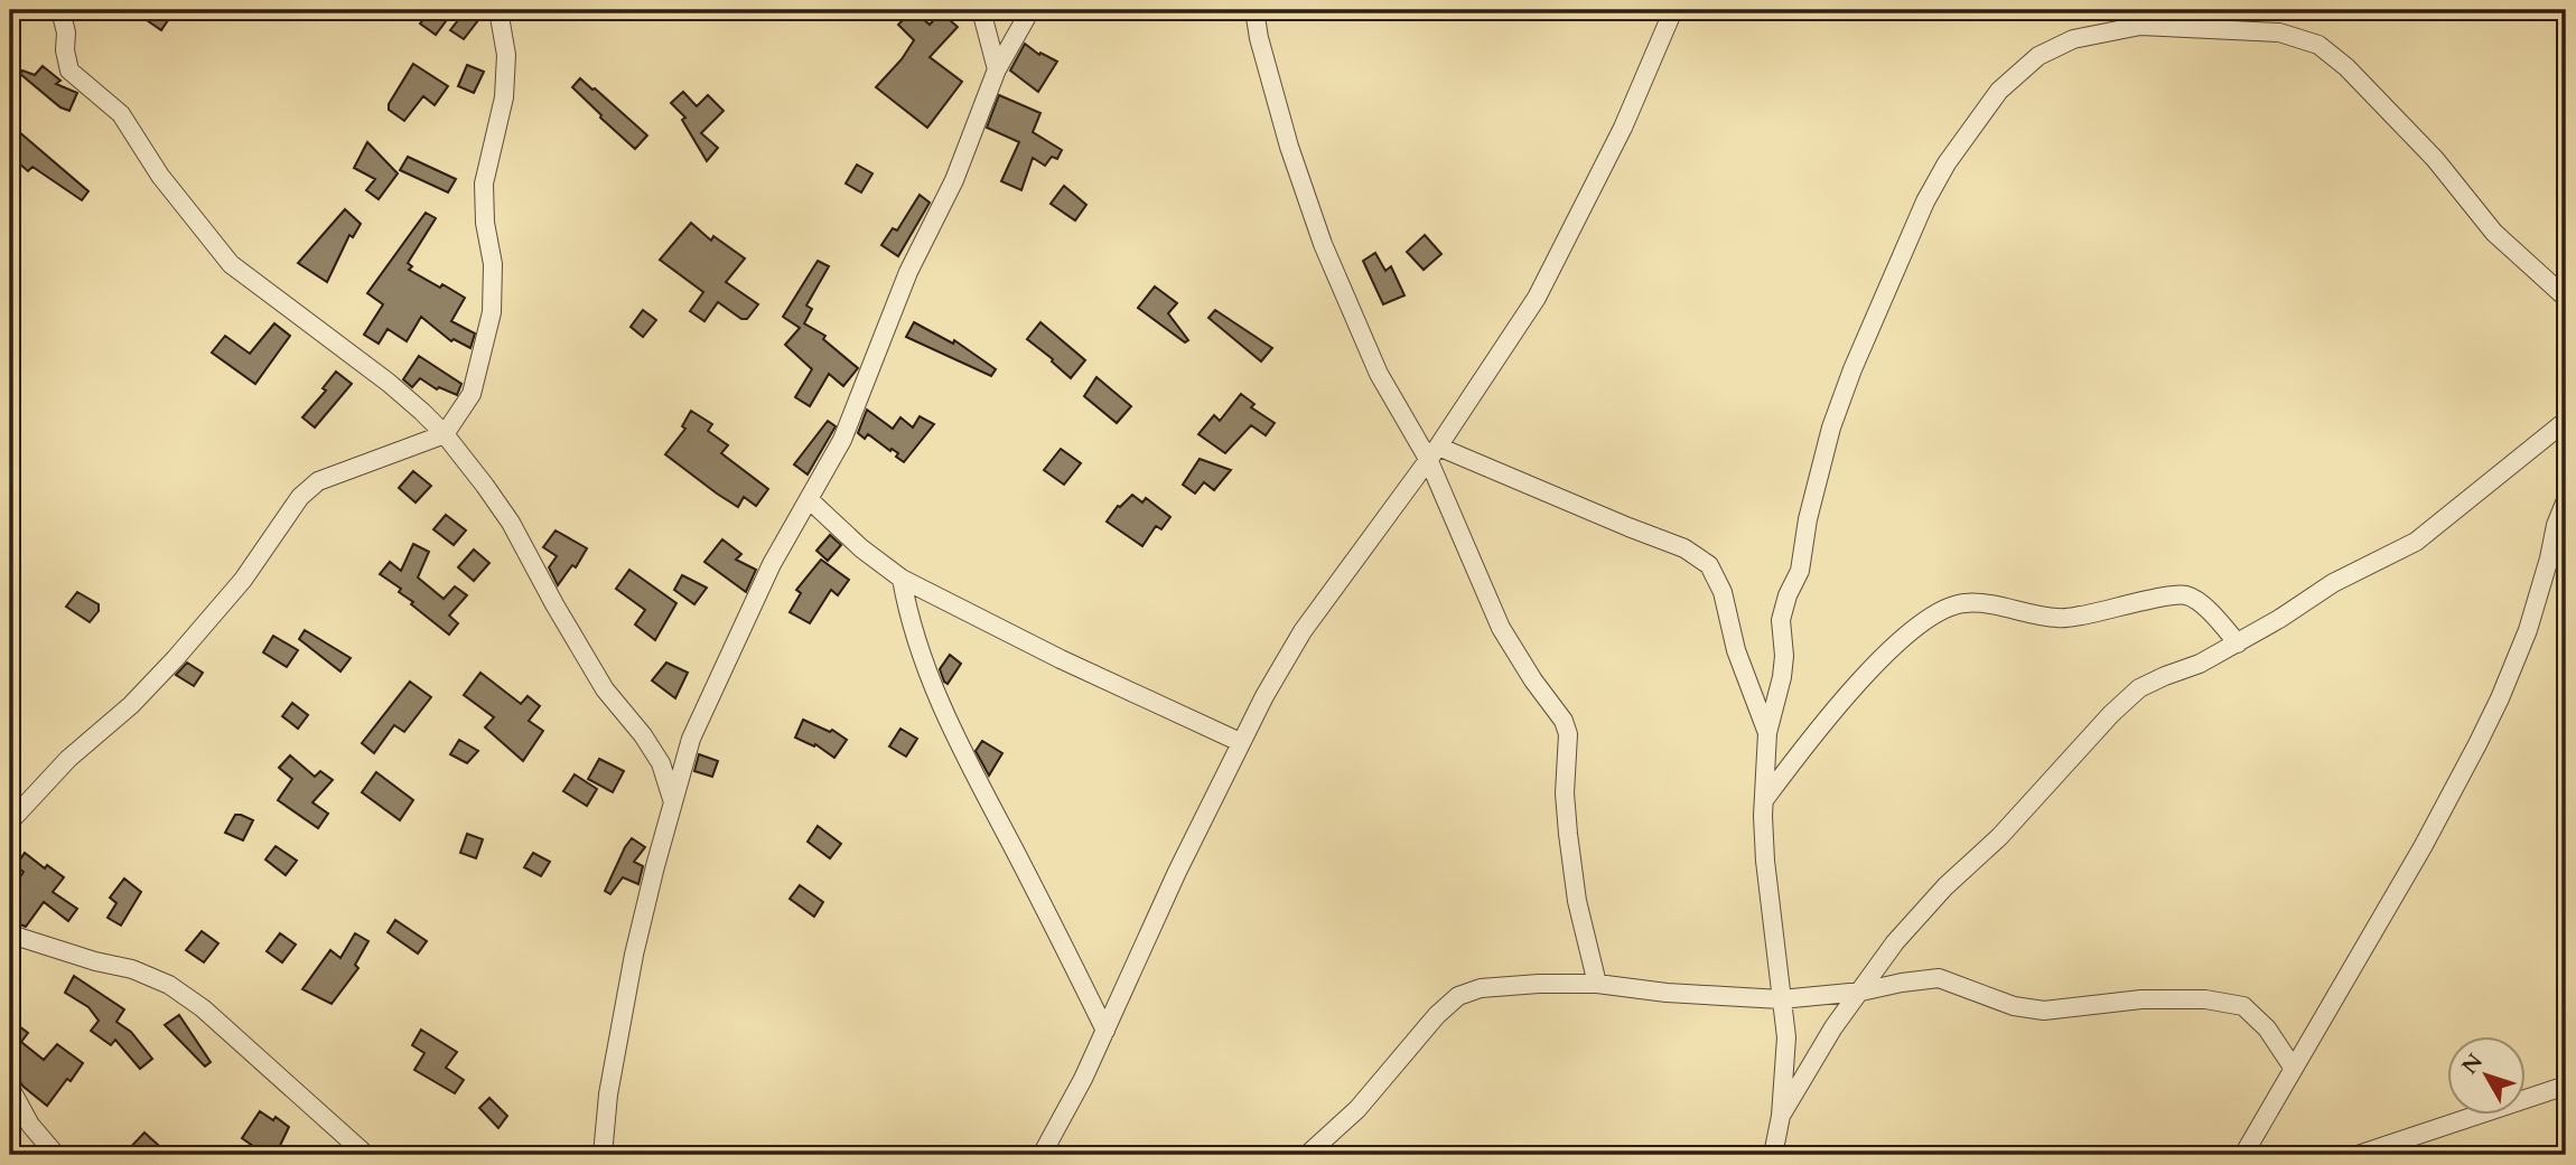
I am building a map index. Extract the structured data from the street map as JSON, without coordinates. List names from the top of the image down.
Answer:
{
  "north": "top left"
}
